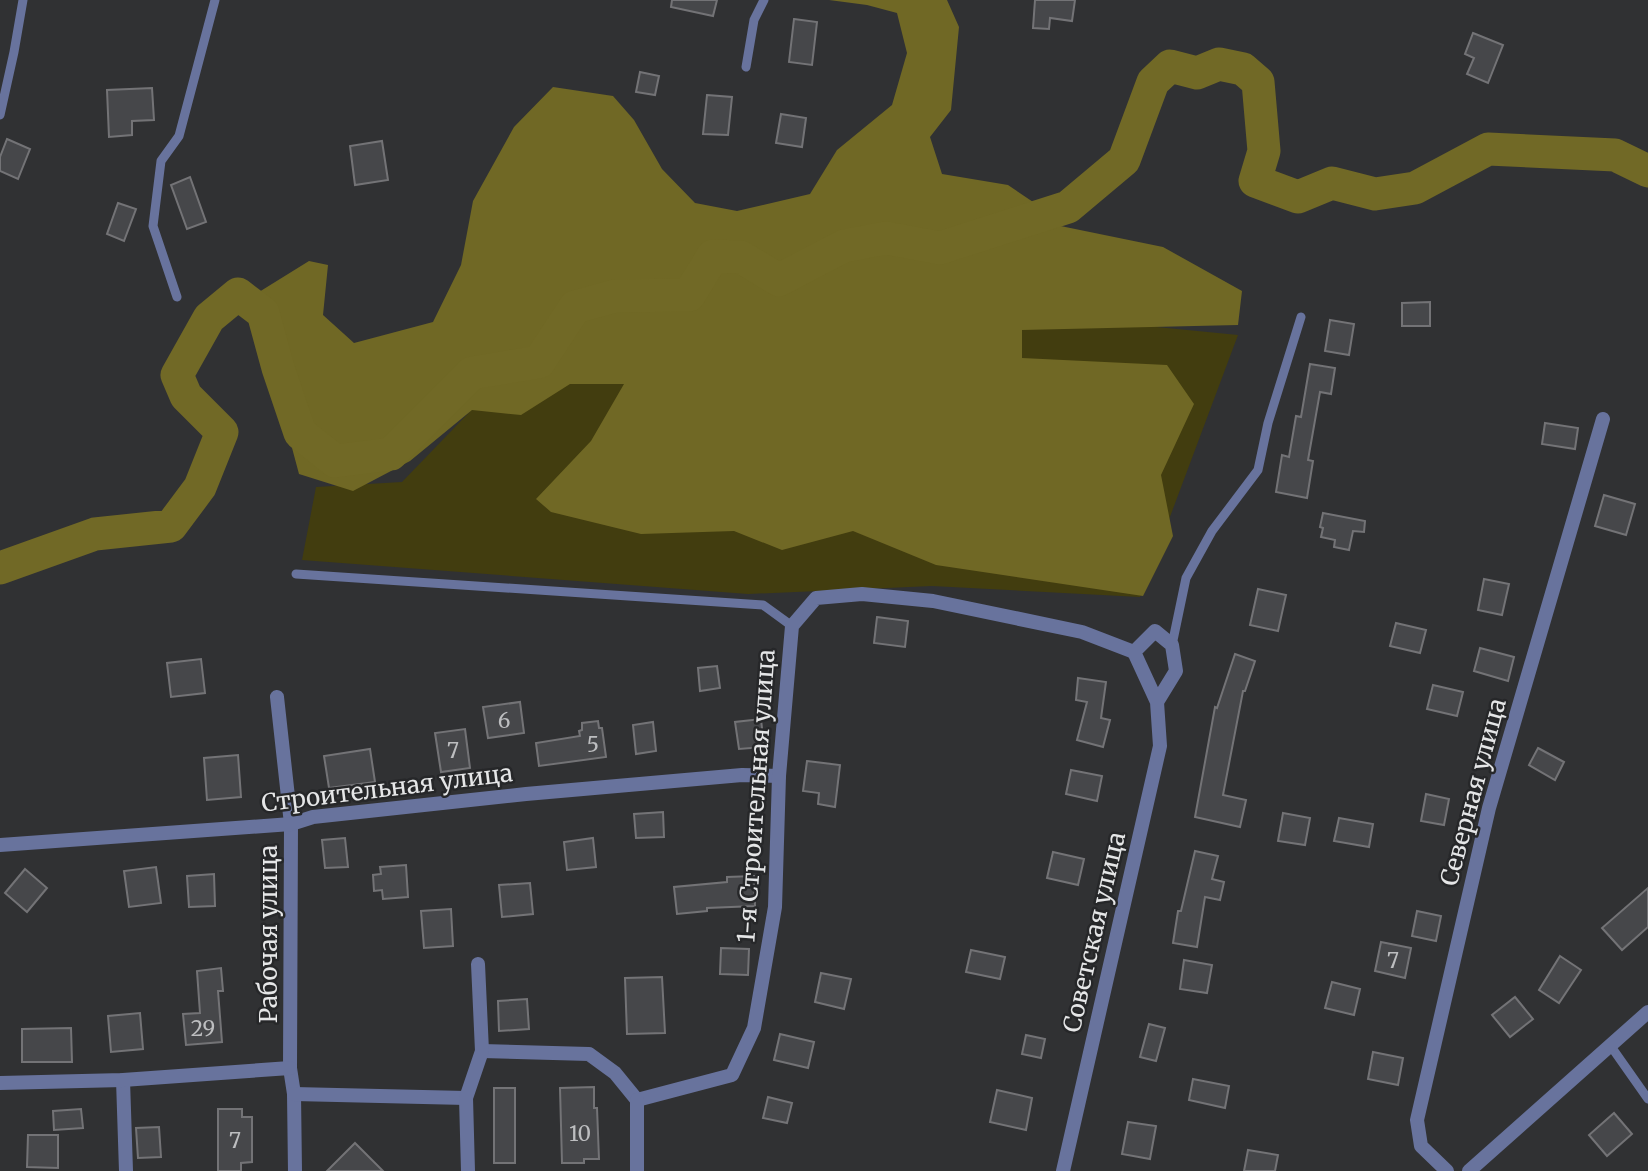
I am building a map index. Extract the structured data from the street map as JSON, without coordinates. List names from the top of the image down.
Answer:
{
  "streets": {
    "street": [
      "Строительная улица",
      "Северная улица",
      "1-я Строительная улица",
      "Советская улица",
      "Рабочая улица"
    ]
  },
  "crossings": [
    ["Строительная улица", "1-я Строительная улица"],
    ["Строительная улица", "Рабочая улица"]
  ],
  "house_numbers": [
    "6",
    "5",
    "7",
    "7",
    "29",
    "10",
    "7"
  ]
}
